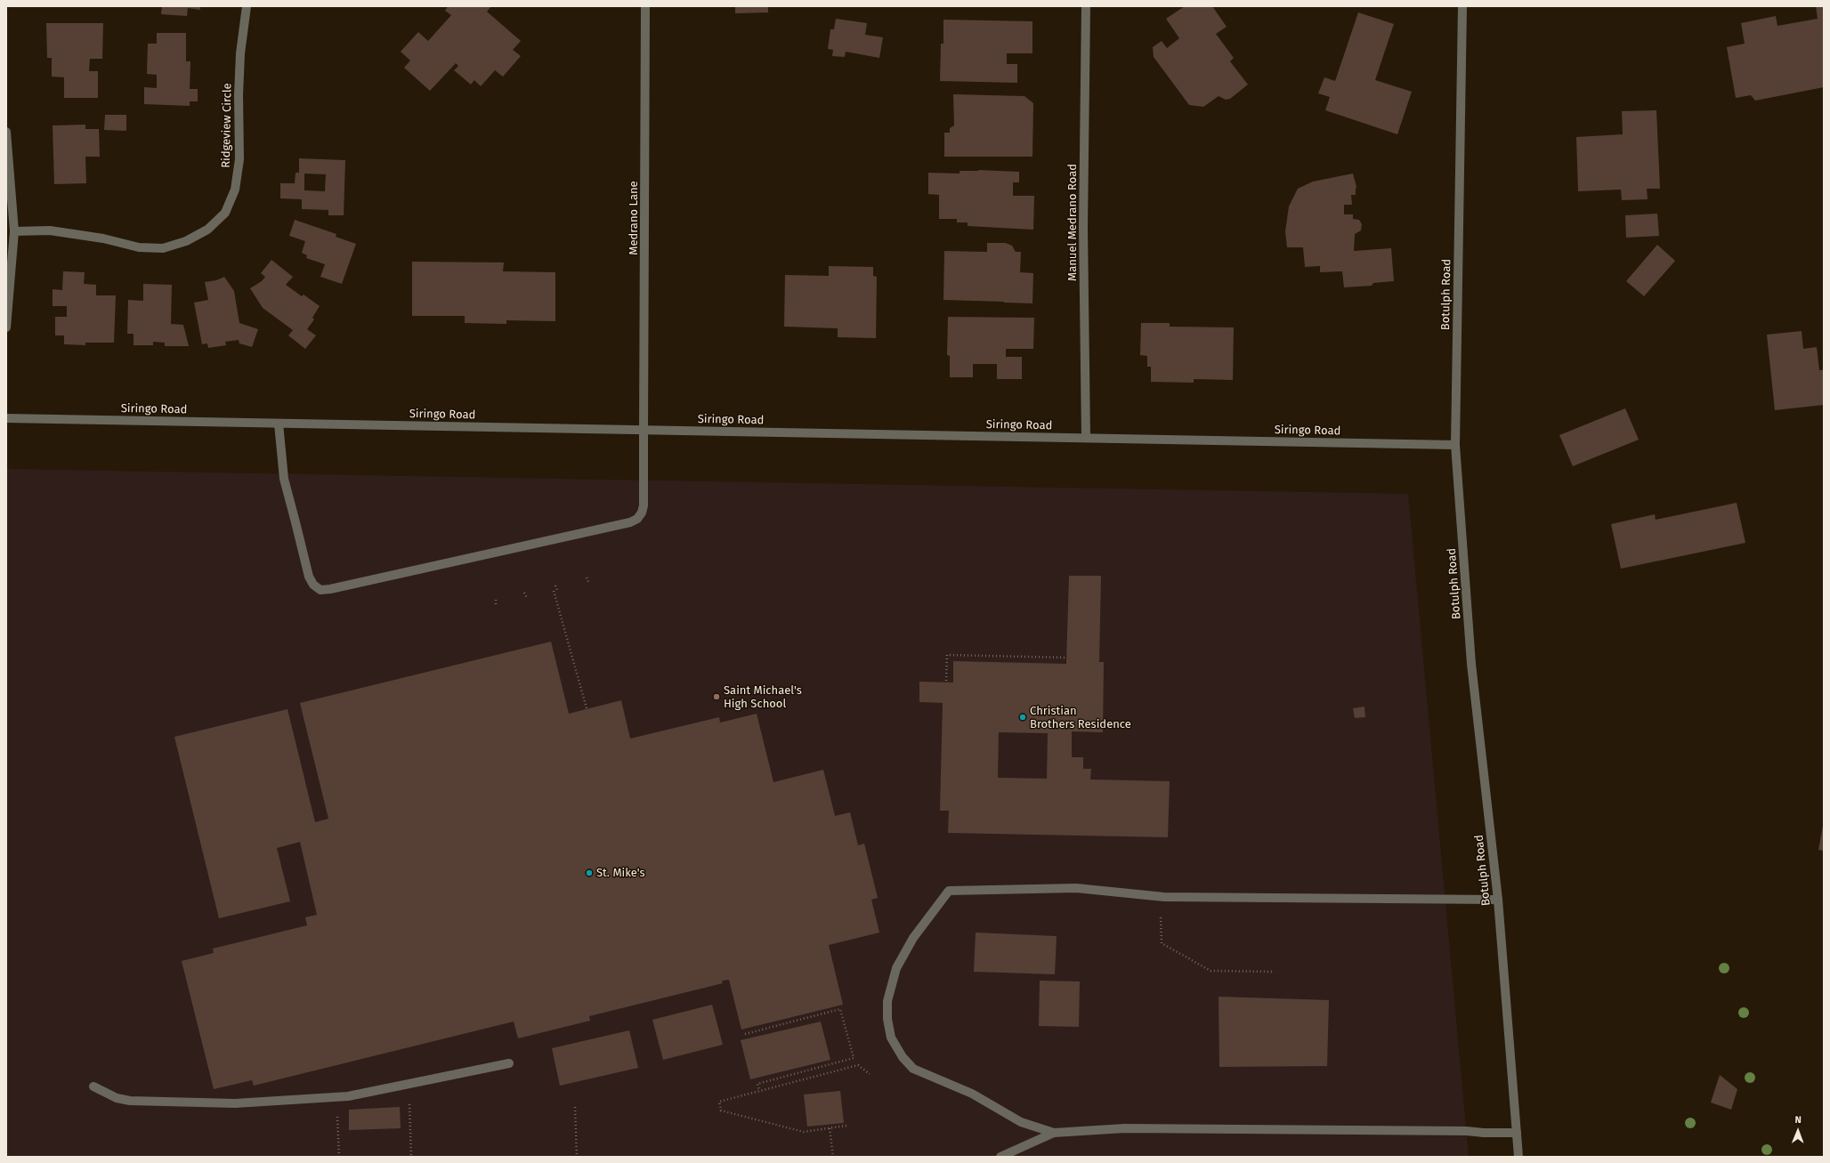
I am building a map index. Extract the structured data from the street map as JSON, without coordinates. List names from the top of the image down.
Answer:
{
  "streets": {
    "street": [
      "Ridgeview Circle",
      "Medrano Lane",
      "Manuel Medrano Road",
      "Botulph Road",
      "Siringo Road"
    ]
  },
  "crossings": [
    ["Medrano Lane", "Siringo Road"],
    ["Manuel Medrano Road", "Siringo Road"],
    ["Botulph Road", "Siringo Road"]
  ],
  "places": ["Saint Michael's High School", "Christian Brothers Residence", "St. Mike's"],
  "north": "top"
}
